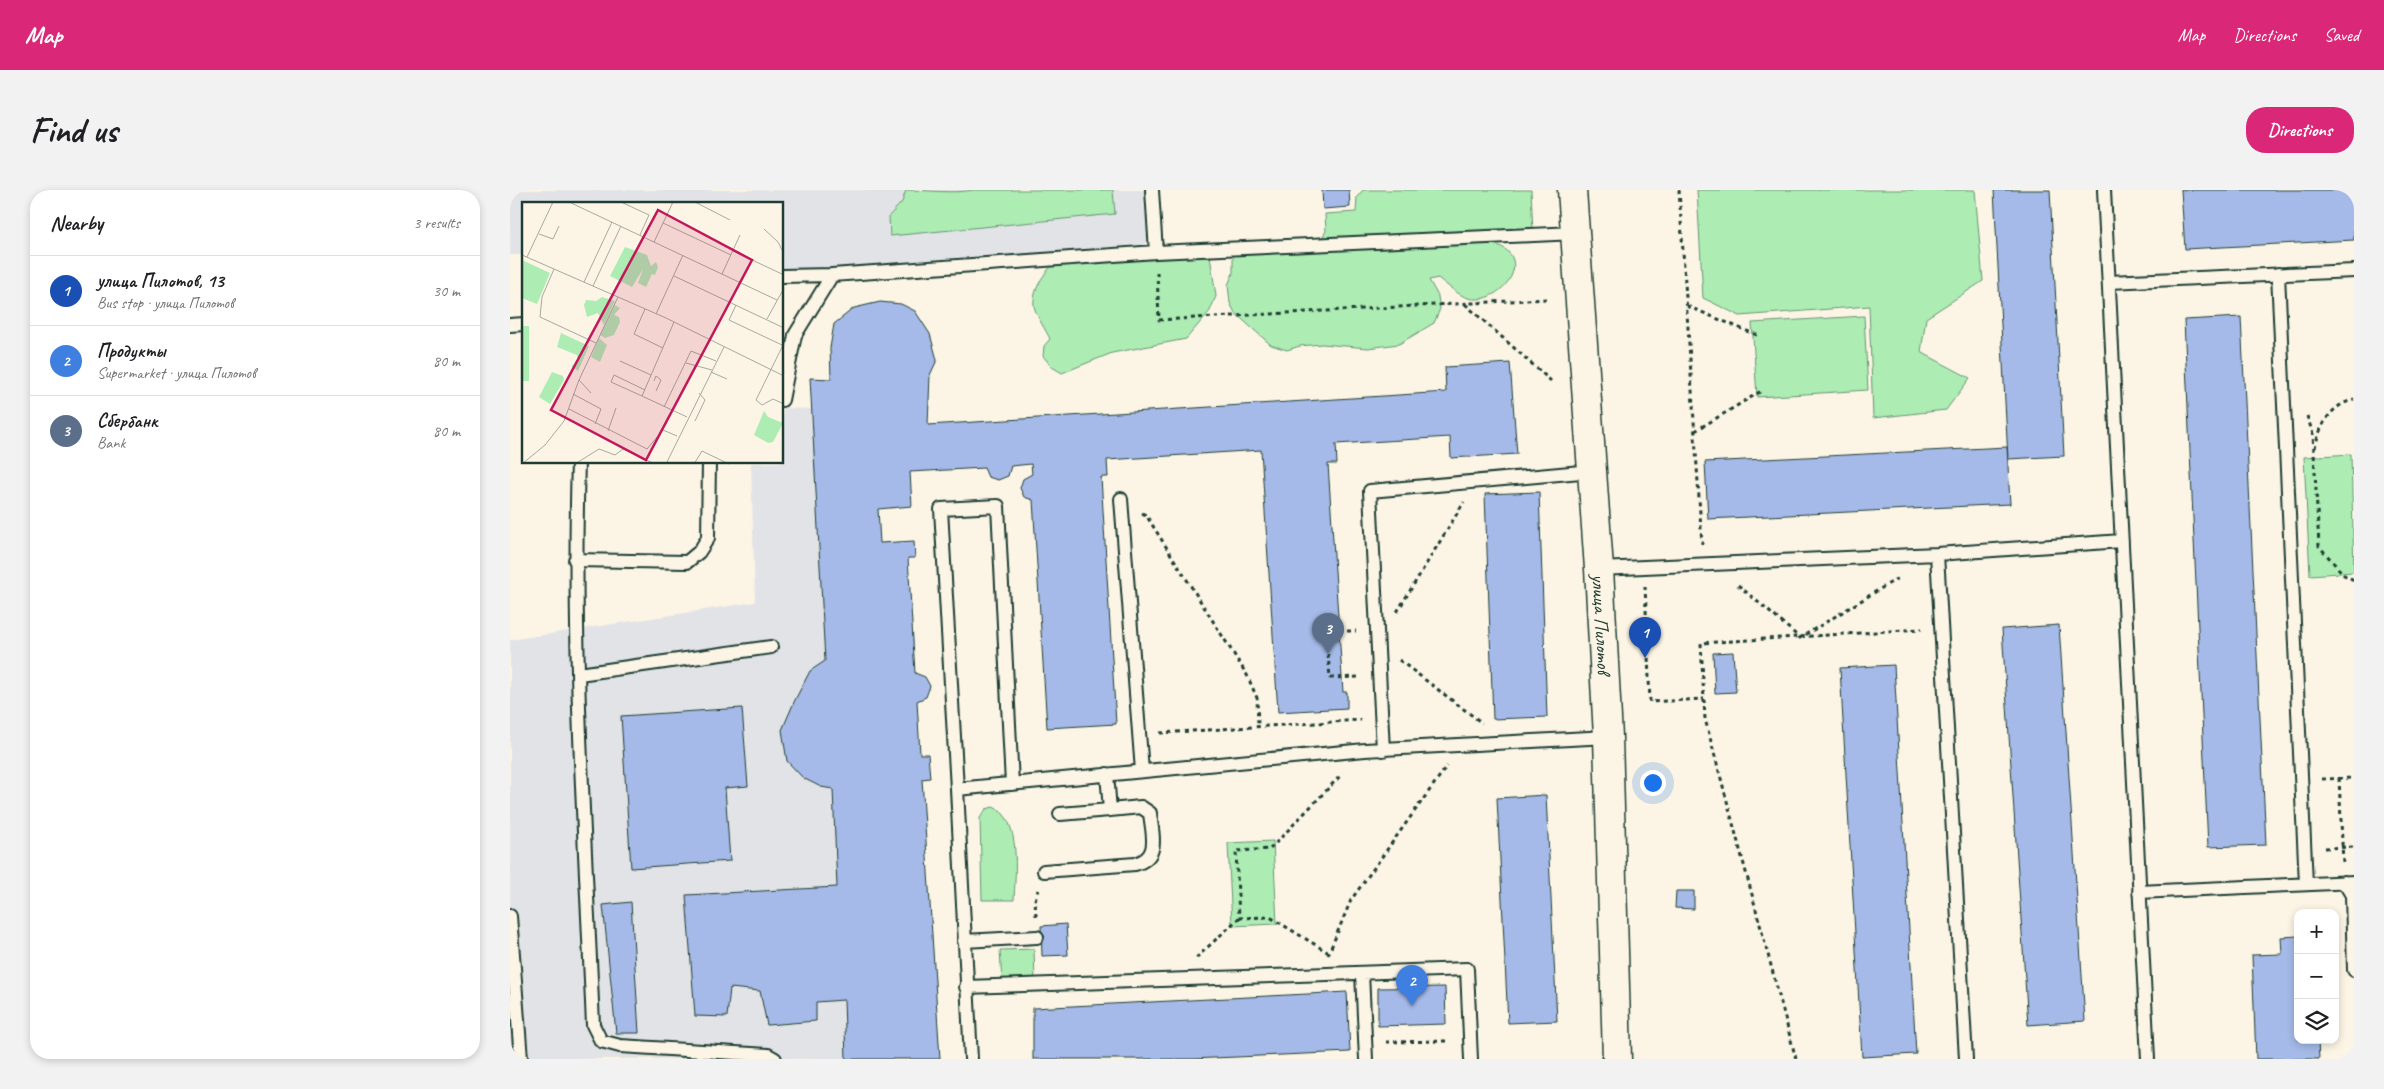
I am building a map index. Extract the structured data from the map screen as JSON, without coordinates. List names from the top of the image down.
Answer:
{
  "streets": {
    "street": ["улица Пилотов"]
  },
  "page": {
    "header": "Map",
    "nav": ["Map", "Directions", "Saved"],
    "buttons": "Directions",
    "title": "Find us",
    "heading": ["Nearby", "3 results"],
    "list": [
      {
        "mark": "1",
        "name": "улица Пилотов, 13",
        "note": "Bus stop · улица Пилотов",
        "value": "30 m"
      },
      {
        "mark": "2",
        "name": "Продукты",
        "note": "Supermarket · улица Пилотов",
        "value": "80 m"
      },
      {
        "mark": "3",
        "name": "Сбербанк",
        "note": "Bank",
        "value": "80 m"
      }
    ],
    "pins": ["3", "1", "2"],
    "map_buttons": ["+", "−"]
  }
}
